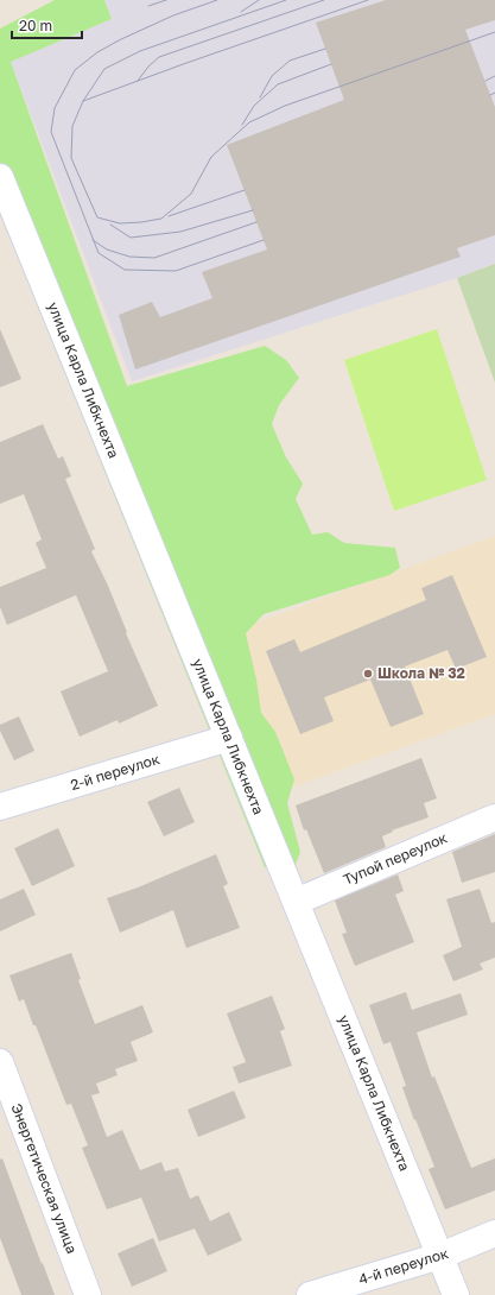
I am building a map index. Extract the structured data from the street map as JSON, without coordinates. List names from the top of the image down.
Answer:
{
  "streets": {
    "street": [
      "улица Карла Либкнехта",
      "2-й переулок",
      "Тупой переулок",
      "Энергетическая улица",
      "4-й переулок"
    ]
  },
  "crossings": [
    ["улица Карла Либкнехта", "2-й переулок"],
    ["улица Карла Либкнехта", "Тупой переулок"],
    ["улица Карла Либкнехта", "4-й переулок"]
  ],
  "places": ["Школа № 32"],
  "scale_bar": "20 m"
}
